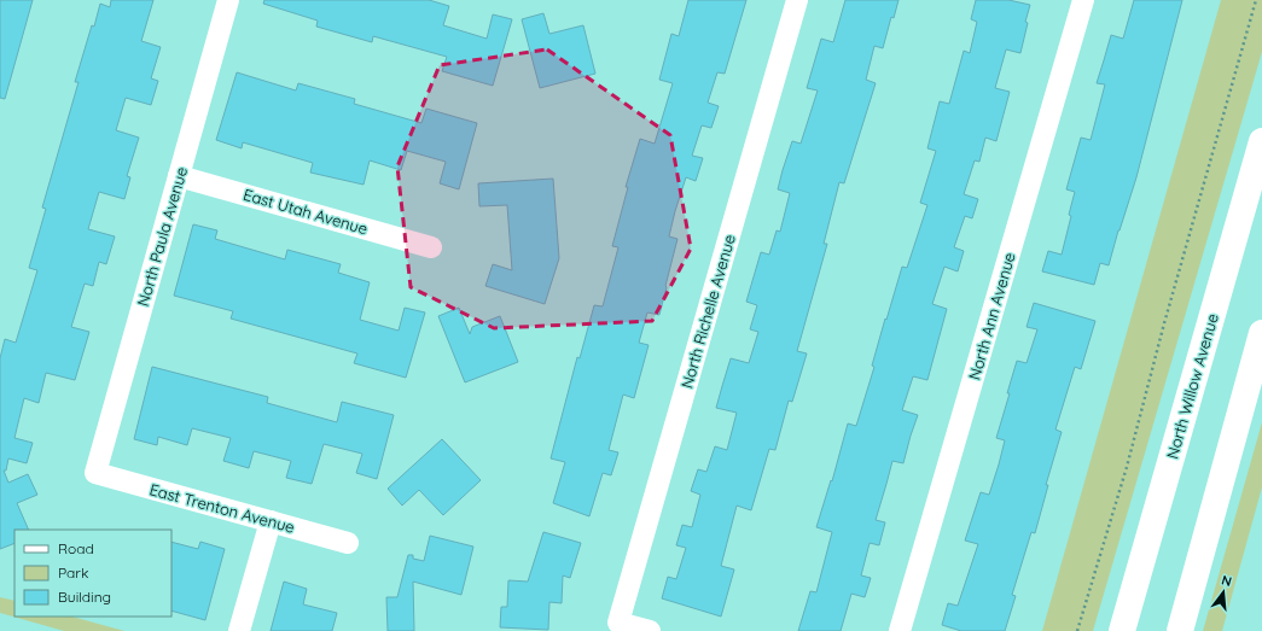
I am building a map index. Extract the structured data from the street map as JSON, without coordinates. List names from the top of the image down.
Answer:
{
  "streets": {
    "main road": ["North Willow Avenue"],
    "street": [
      "East Utah Avenue",
      "North Paula Avenue",
      "North Richelle Avenue",
      "North Ann Avenue",
      "East Trenton Avenue"
    ]
  },
  "crossings": [
    ["East Utah Avenue", "North Paula Avenue"],
    ["North Paula Avenue", "East Trenton Avenue"]
  ],
  "legend": ["Road", "Park", "Building"],
  "north": "top"
}
